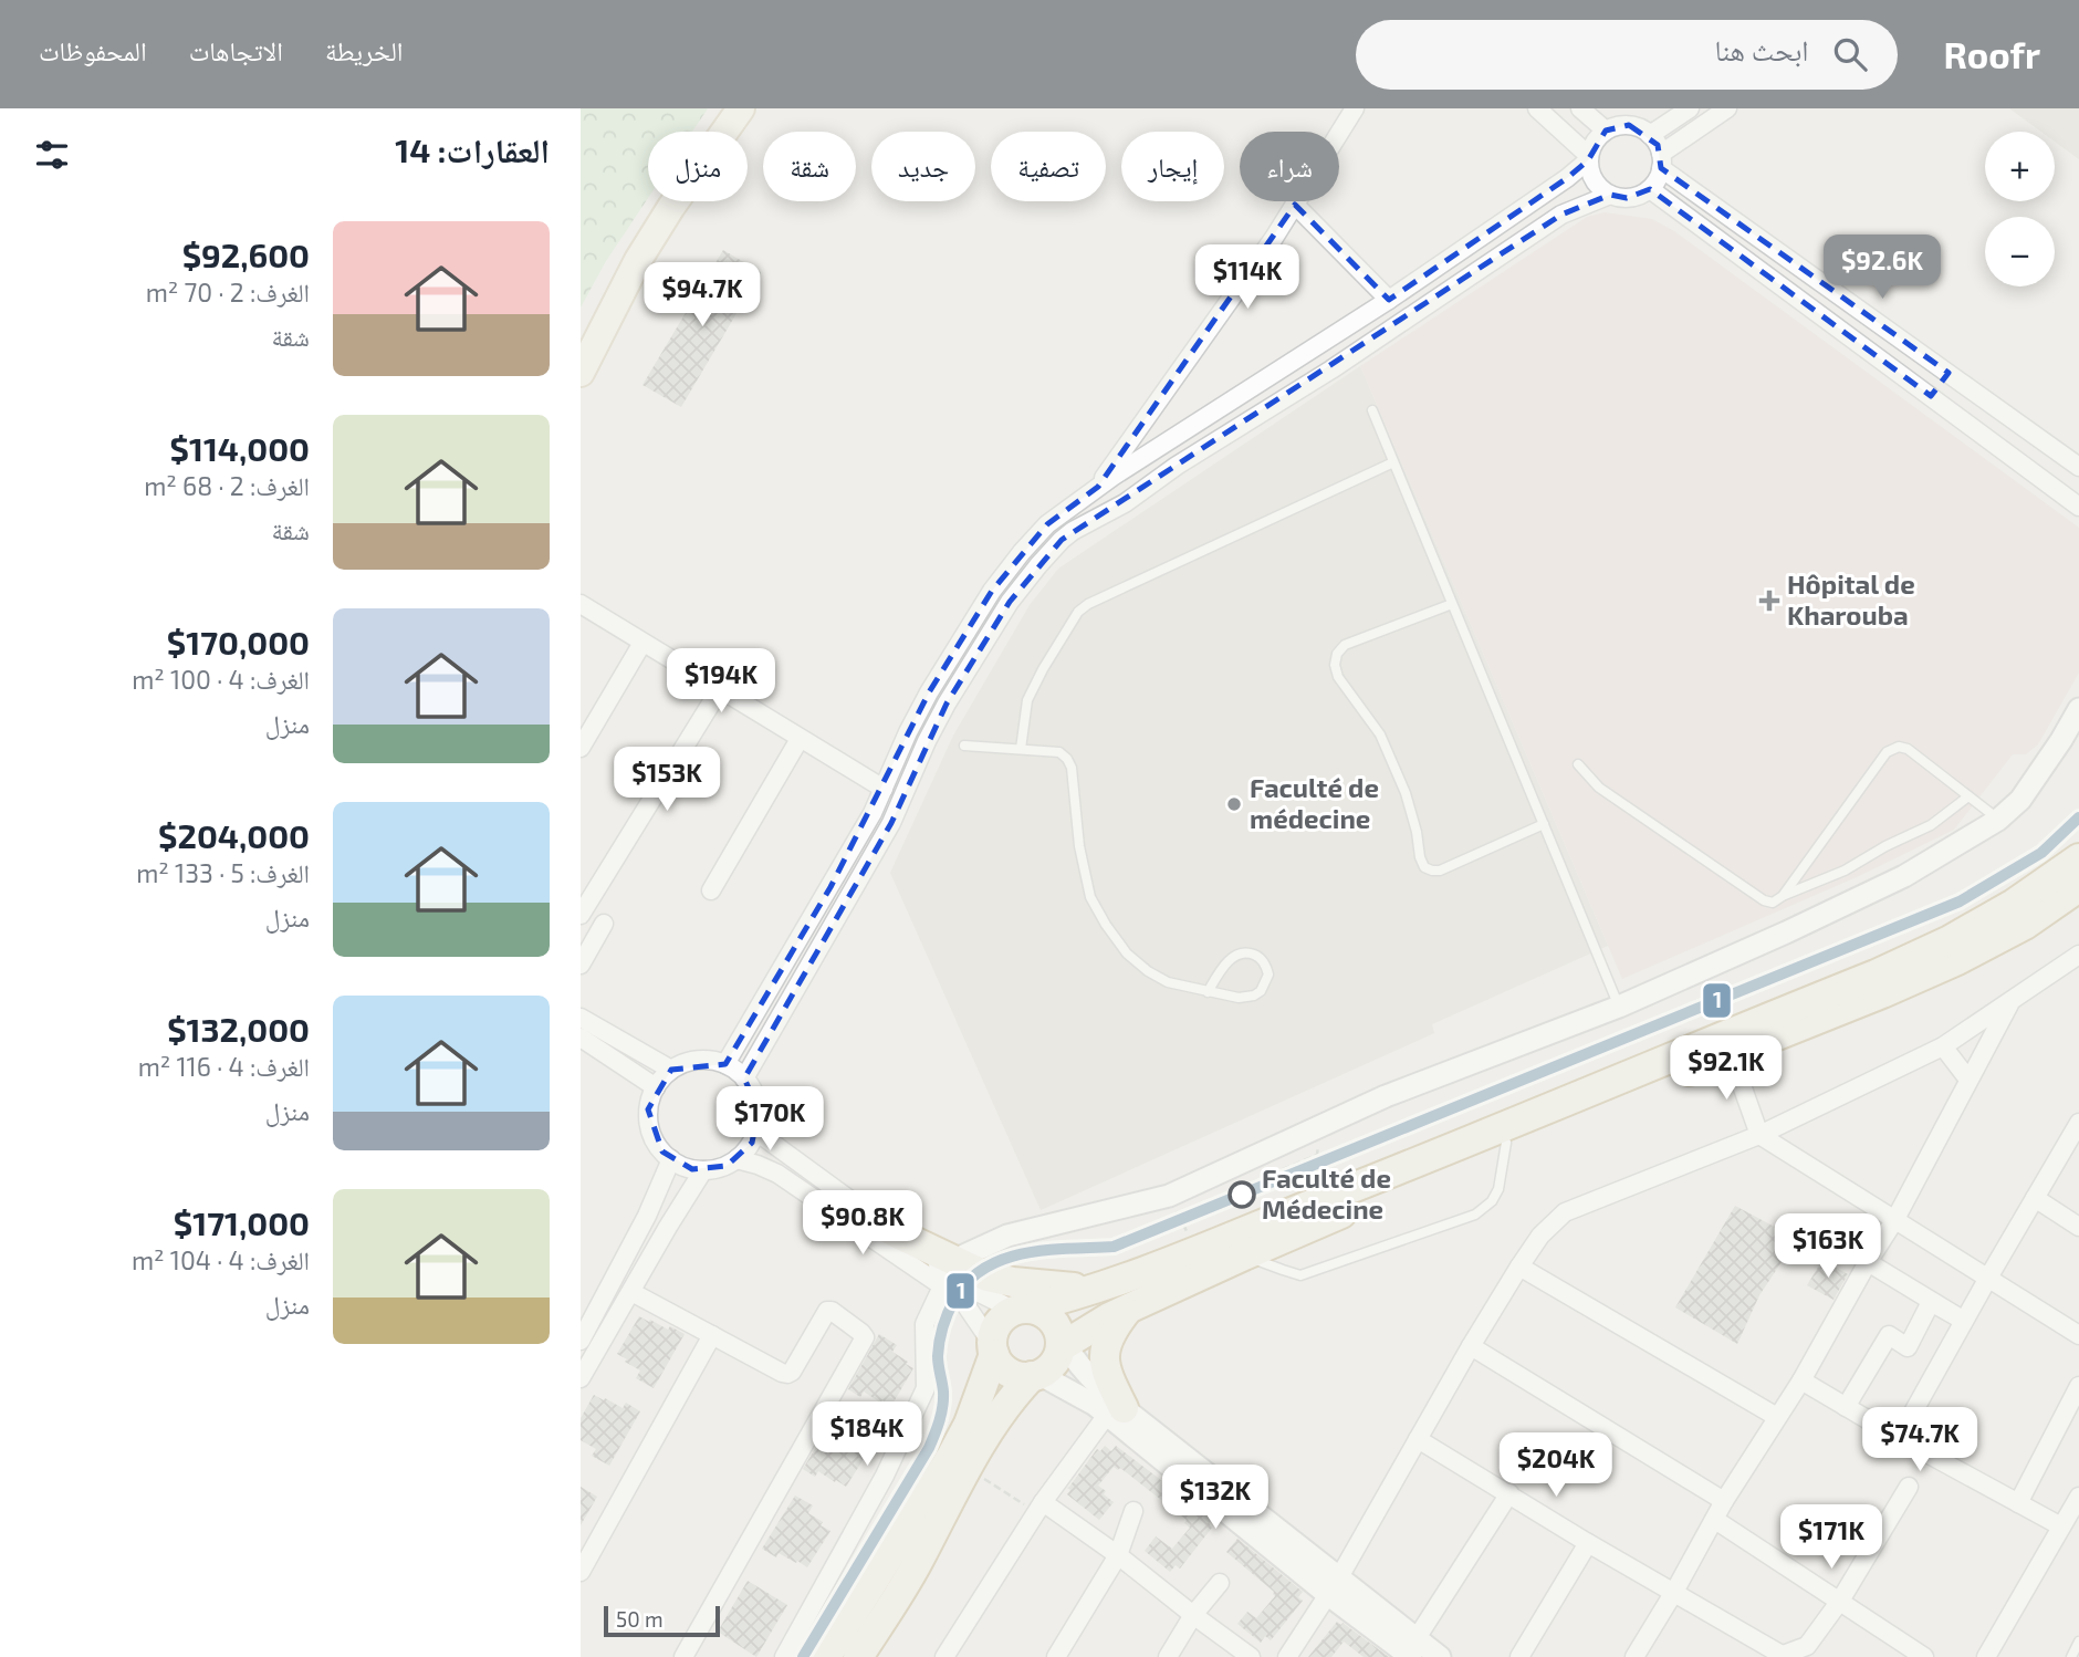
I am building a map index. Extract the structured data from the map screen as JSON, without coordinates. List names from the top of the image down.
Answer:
{
  "places": {
    "health": ["Hôpital de Kharouba"],
    "other": ["Faculté de médecine", "Faculté de Médecine"]
  },
  "lines": ["transit line 1"],
  "scale_bar": "50 m",
  "page": {
    "header": "Roofr",
    "search": "ابحث هنا",
    "nav": ["الخريطة", "الاتجاهات", "المحفوظات"],
    "heading": "العقارات: 14",
    "map_buttons": ["+", "−"],
    "chip": [
      "شراء",
      "إيجار",
      "تصفية",
      "جديد",
      "شقة",
      "منزل"
    ],
    "list": [
      {
        "name": "$92,600",
        "note": "الغرف: 2 · 70 m² · شقة"
      },
      {
        "name": "$114,000",
        "note": "الغرف: 2 · 68 m² · شقة"
      },
      {
        "name": "$170,000",
        "note": "الغرف: 4 · 100 m² · منزل"
      },
      {
        "name": "$204,000",
        "note": "الغرف: 5 · 133 m² · منزل"
      },
      {
        "name": "$132,000",
        "note": "الغرف: 4 · 116 m² · منزل"
      },
      {
        "name": "$171,000",
        "note": "الغرف: 4 · 104 m² · منزل"
      }
    ],
    "price": [
      "$92.6K",
      "$114K",
      "$94.7K",
      "$194K",
      "$153K",
      "$92.1K",
      "$170K",
      "$90.8K",
      "$163K",
      "$184K",
      "$74.7K",
      "$204K",
      "$132K",
      "$171K"
    ],
    "scale": "50 m"
  }
}
